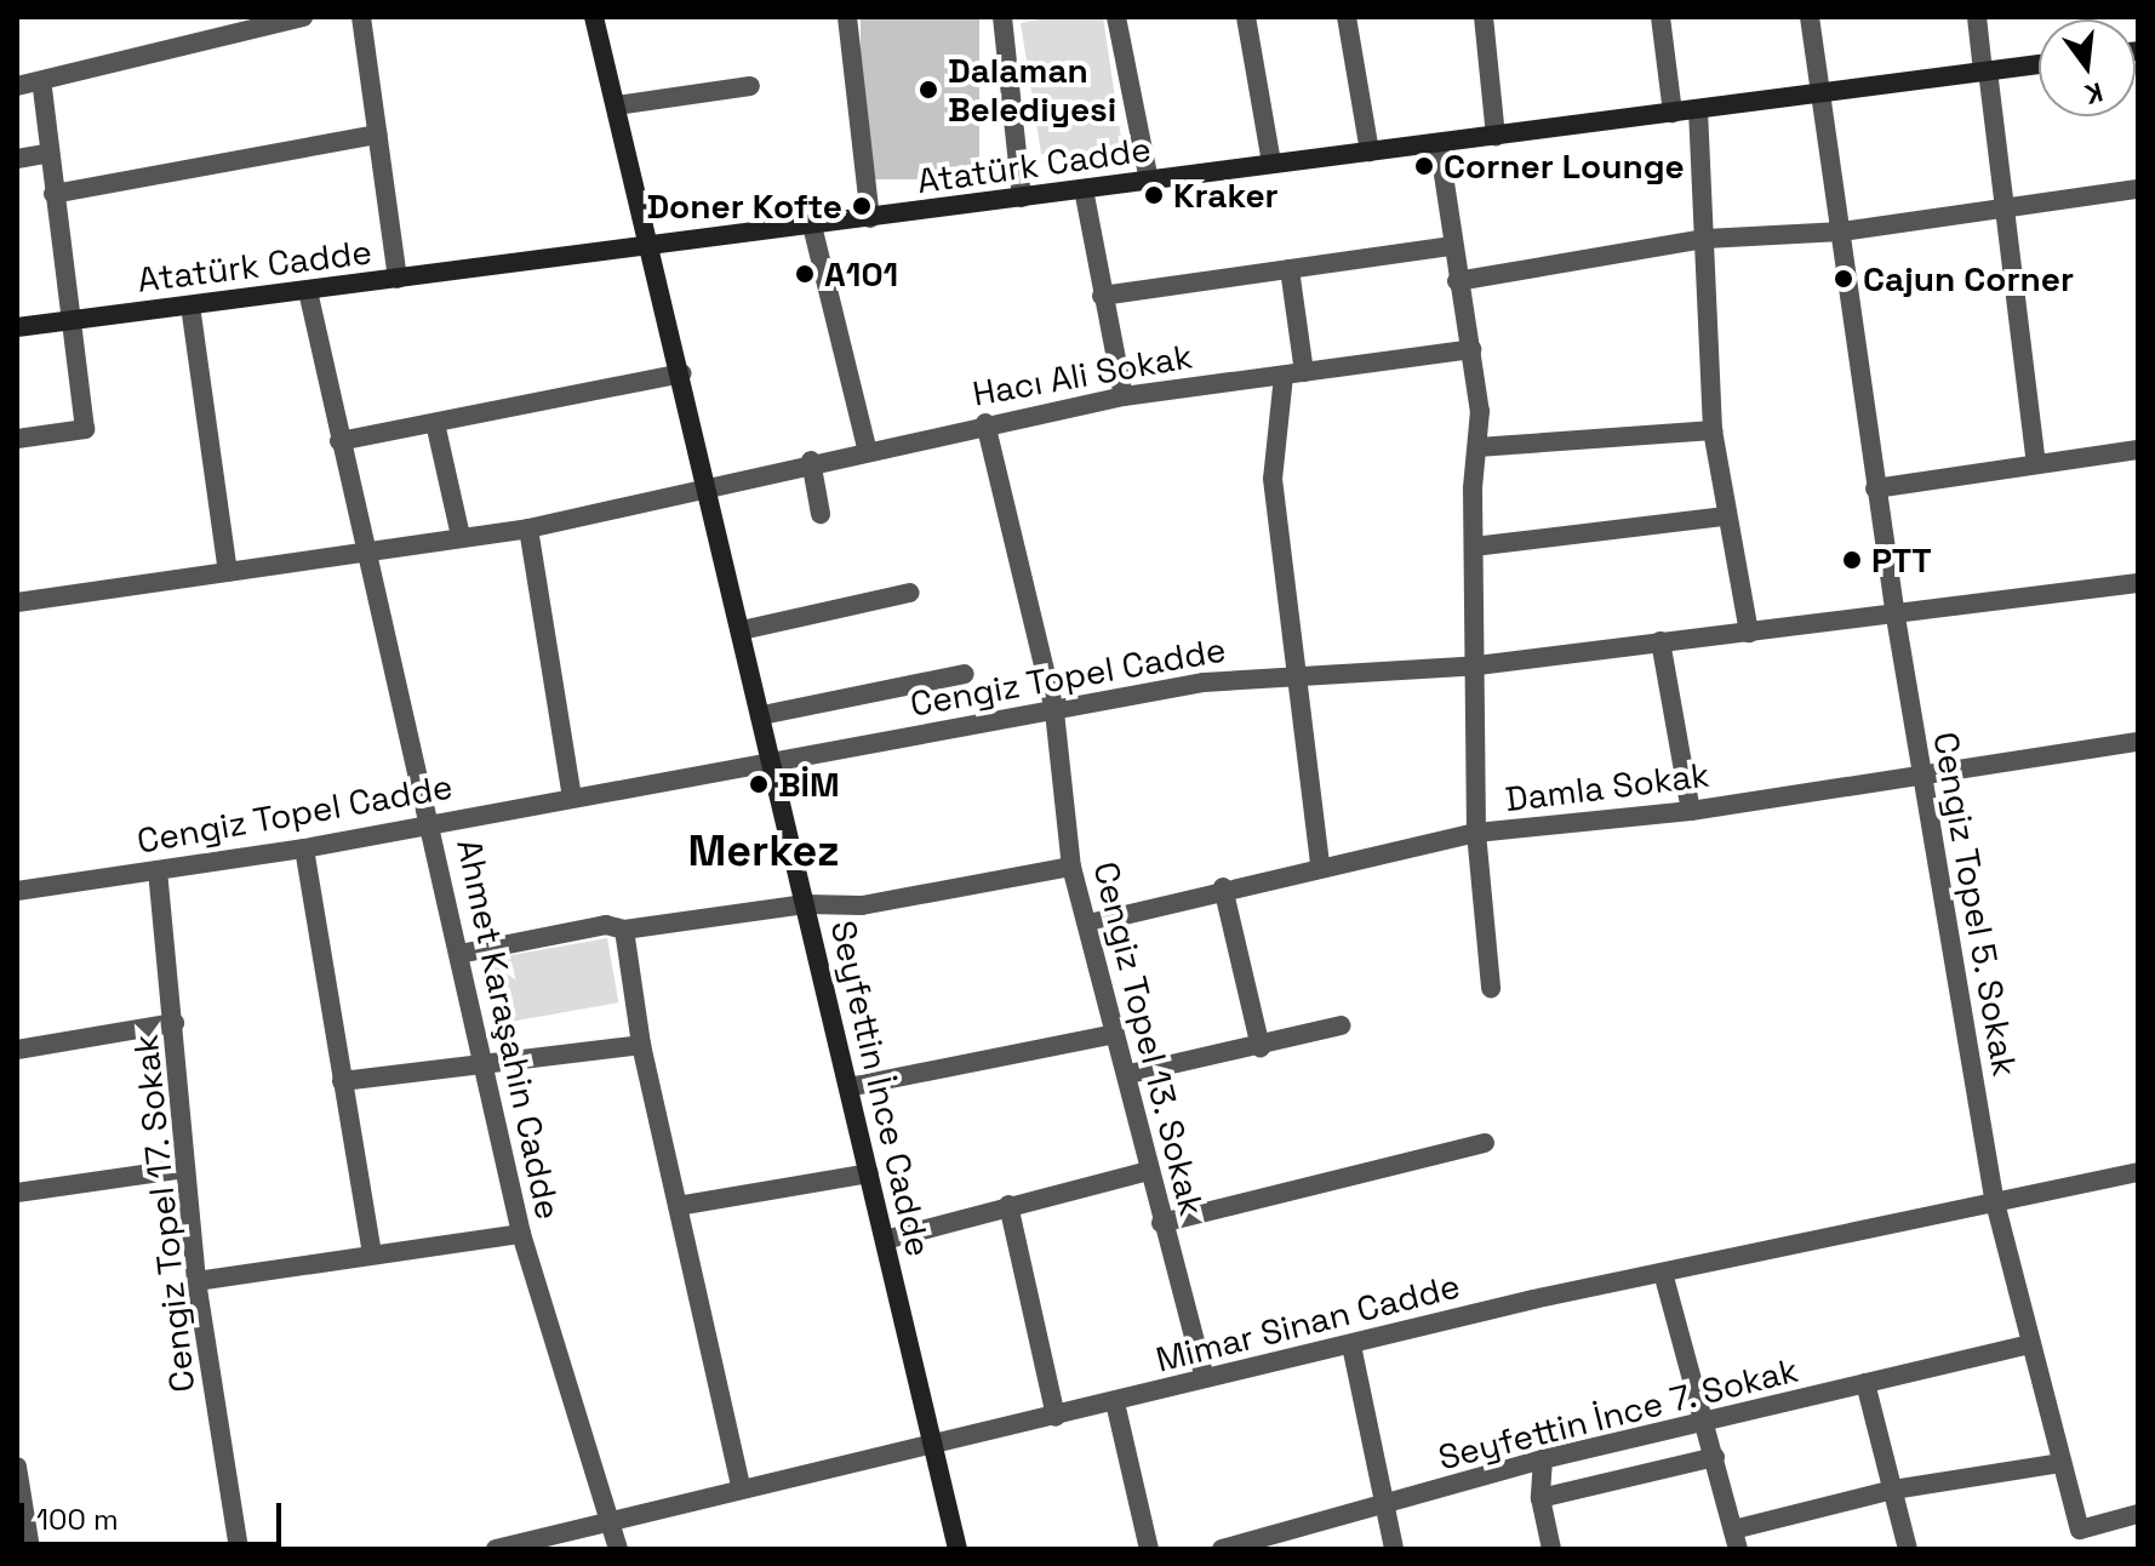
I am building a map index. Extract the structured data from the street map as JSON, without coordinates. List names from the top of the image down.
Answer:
{
  "streets": {
    "main road": ["Atatürk Cadde", "Seyfettin İnce Cadde"],
    "street": [
      "Hacı Ali Sokak",
      "Cengiz Topel Cadde",
      "Damla Sokak",
      "Cengiz Topel 5. Sokak",
      "Ahmet Karaşahin Cadde",
      "Cengiz Topel 13. Sokak",
      "Cengiz Topel 17. Sokak",
      "Mimar Sinan Cadde",
      "Seyfettin İnce 7. Sokak"
    ]
  },
  "crossings": [
    ["Atatürk Cadde", "Cengiz Topel 5. Sokak"],
    ["Atatürk Cadde", "Ahmet Karaşahin Cadde"],
    ["Atatürk Cadde", "Seyfettin İnce Cadde"],
    ["Hacı Ali Sokak", "Ahmet Karaşahin Cadde"],
    ["Hacı Ali Sokak", "Cengiz Topel 13. Sokak"],
    ["Hacı Ali Sokak", "Seyfettin İnce Cadde"],
    ["Cengiz Topel Cadde", "Cengiz Topel 5. Sokak"],
    ["Cengiz Topel Cadde", "Ahmet Karaşahin Cadde"],
    ["Cengiz Topel Cadde", "Cengiz Topel 13. Sokak"],
    ["Cengiz Topel Cadde", "Seyfettin İnce Cadde"],
    ["Cengiz Topel Cadde", "Cengiz Topel 17. Sokak"],
    ["Damla Sokak", "Cengiz Topel 5. Sokak"],
    ["Damla Sokak", "Cengiz Topel 13. Sokak"],
    ["Cengiz Topel 5. Sokak", "Mimar Sinan Cadde"],
    ["Cengiz Topel 5. Sokak", "Seyfettin İnce 7. Sokak"],
    ["Ahmet Karaşahin Cadde", "Mimar Sinan Cadde"],
    ["Cengiz Topel 13. Sokak", "Mimar Sinan Cadde"],
    ["Seyfettin İnce Cadde", "Mimar Sinan Cadde"]
  ],
  "districts": ["Merkez"],
  "places": [
    "Dalaman Belediyesi",
    "Corner Lounge",
    "Kraker",
    "Doner Kofte",
    "A101",
    "Cajun Corner",
    "PTT",
    "BİM"
  ],
  "scale_bar": "100 m",
  "north": "bottom"
}
